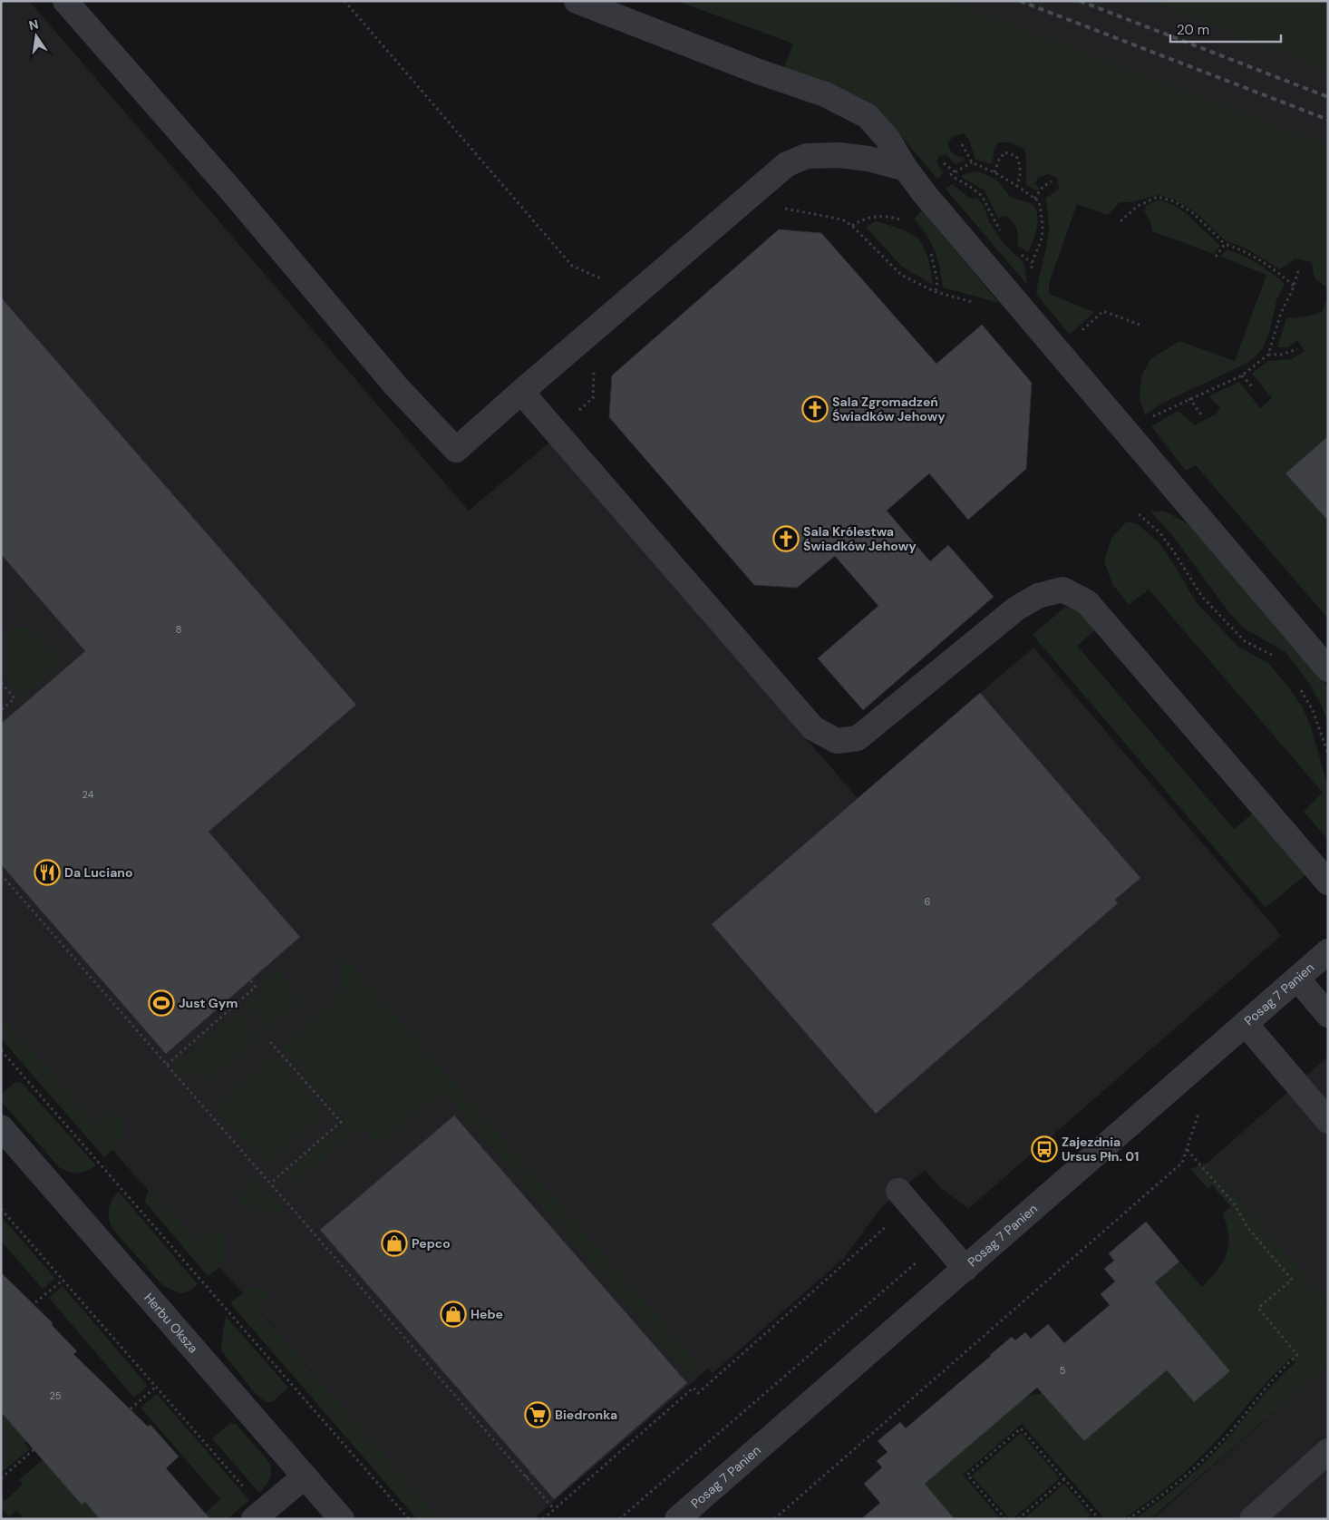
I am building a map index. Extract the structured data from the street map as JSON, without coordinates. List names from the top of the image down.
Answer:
{
  "streets": {
    "street": ["Posag 7 Panien", "Herbu Oksza"]
  },
  "places": {
    "church": ["Sala Zgromadzeń Świadków Jehowy", "Sala Królestwa Świadków Jehowy"],
    "restaurant": ["Da Luciano"],
    "sports": ["Just Gym"],
    "bus stop": ["Zajezdnia Ursus Płn. 01"],
    "shop": ["Pepco", "Hebe"],
    "supermarket": ["Biedronka"]
  },
  "house_numbers": [
    "8",
    "24",
    "6",
    "5",
    "25"
  ],
  "scale_bar": "20 m",
  "north": "top"
}
